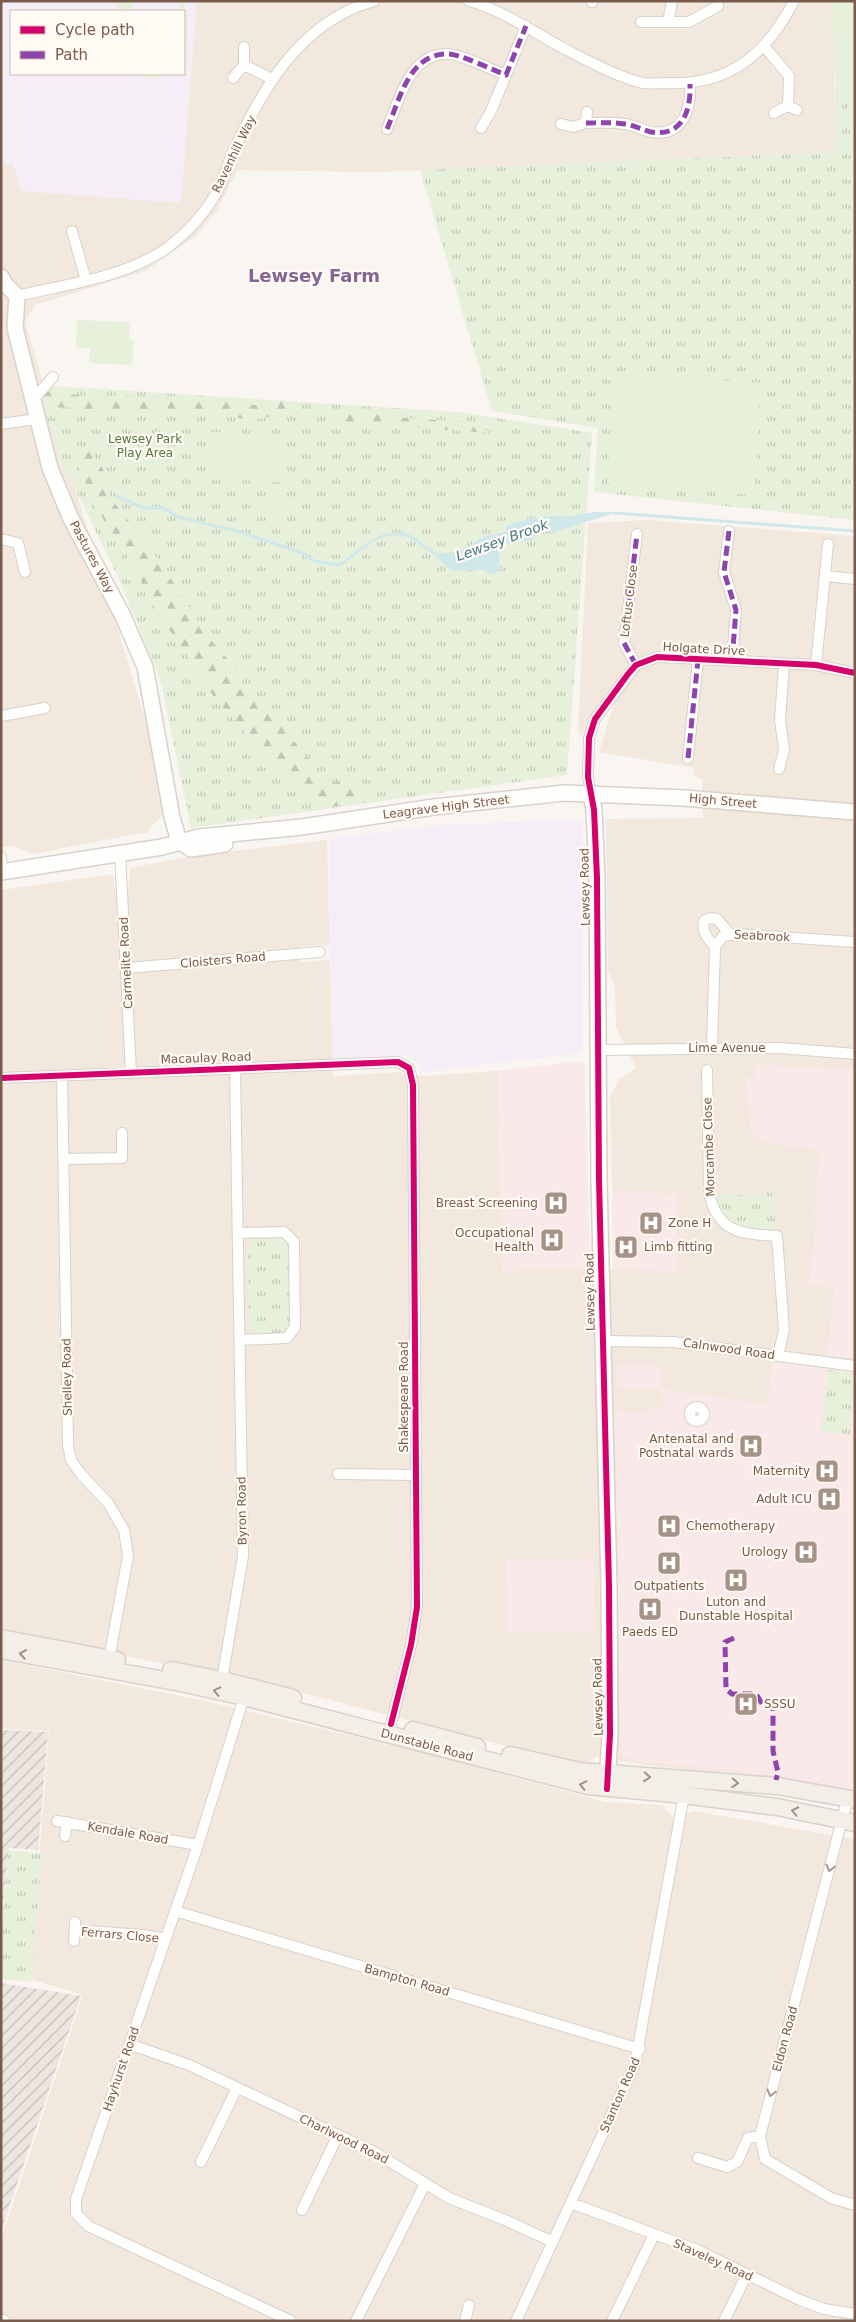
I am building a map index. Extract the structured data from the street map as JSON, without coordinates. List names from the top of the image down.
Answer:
{
  "streets": {
    "main road": ["Dunstable Road"],
    "street": [
      "Ravenhill Way",
      "Pastures Way",
      "Loftus Close",
      "Holgate Drive",
      "High Street",
      "Leagrave High Street",
      "Lewsey Road",
      "Seabrook",
      "Cloisters Road",
      "Carmelite Road",
      "Lime Avenue",
      "Macaulay Road",
      "Morcambe Close",
      "Calnwood Road",
      "Shelley Road",
      "Shakespeare Road",
      "Byron Road",
      "Kendale Road",
      "Ferrars Close",
      "Bampton Road",
      "Eldon Road",
      "Hayhurst Road",
      "Stanton Road",
      "Charlwood Road",
      "Staveley Road"
    ]
  },
  "crossings": [
    ["Ravenhill Way", "Pastures Way"],
    ["Pastures Way", "Leagrave High Street"],
    ["Loftus Close", "Holgate Drive"],
    ["High Street", "Leagrave High Street"],
    ["High Street", "Lewsey Road"],
    ["Leagrave High Street", "Lewsey Road"],
    ["Leagrave High Street", "Carmelite Road"],
    ["Lewsey Road", "Lime Avenue"],
    ["Lewsey Road", "Calnwood Road"],
    ["Lewsey Road", "Dunstable Road"],
    ["Cloisters Road", "Carmelite Road"],
    ["Carmelite Road", "Macaulay Road"],
    ["Macaulay Road", "Shelley Road"],
    ["Macaulay Road", "Shakespeare Road"],
    ["Macaulay Road", "Byron Road"],
    ["Morcambe Close", "Calnwood Road"],
    ["Shelley Road", "Dunstable Road"],
    ["Shakespeare Road", "Dunstable Road"],
    ["Byron Road", "Dunstable Road"],
    ["Dunstable Road", "Eldon Road"],
    ["Dunstable Road", "Hayhurst Road"],
    ["Dunstable Road", "Stanton Road"],
    ["Kendale Road", "Hayhurst Road"],
    ["Ferrars Close", "Hayhurst Road"],
    ["Bampton Road", "Hayhurst Road"],
    ["Bampton Road", "Stanton Road"],
    ["Hayhurst Road", "Charlwood Road"],
    ["Stanton Road", "Charlwood Road"],
    ["Stanton Road", "Staveley Road"]
  ],
  "one_way": ["Eldon Road"],
  "districts": ["Lewsey Farm"],
  "water": ["Lewsey Brook"],
  "parks": ["Lewsey Park Play Area"],
  "places": {
    "hospital": [
      "Breast Screening",
      "Zone H",
      "Occupational Health",
      "Limb fitting",
      "Antenatal and Postnatal wards",
      "Maternity",
      "Adult ICU",
      "Chemotherapy",
      "Urology",
      "Outpatients",
      "Luton and Dunstable Hospital",
      "Paeds ED",
      "SSSU"
    ]
  },
  "legend": ["Cycle path", "Path"]
}
